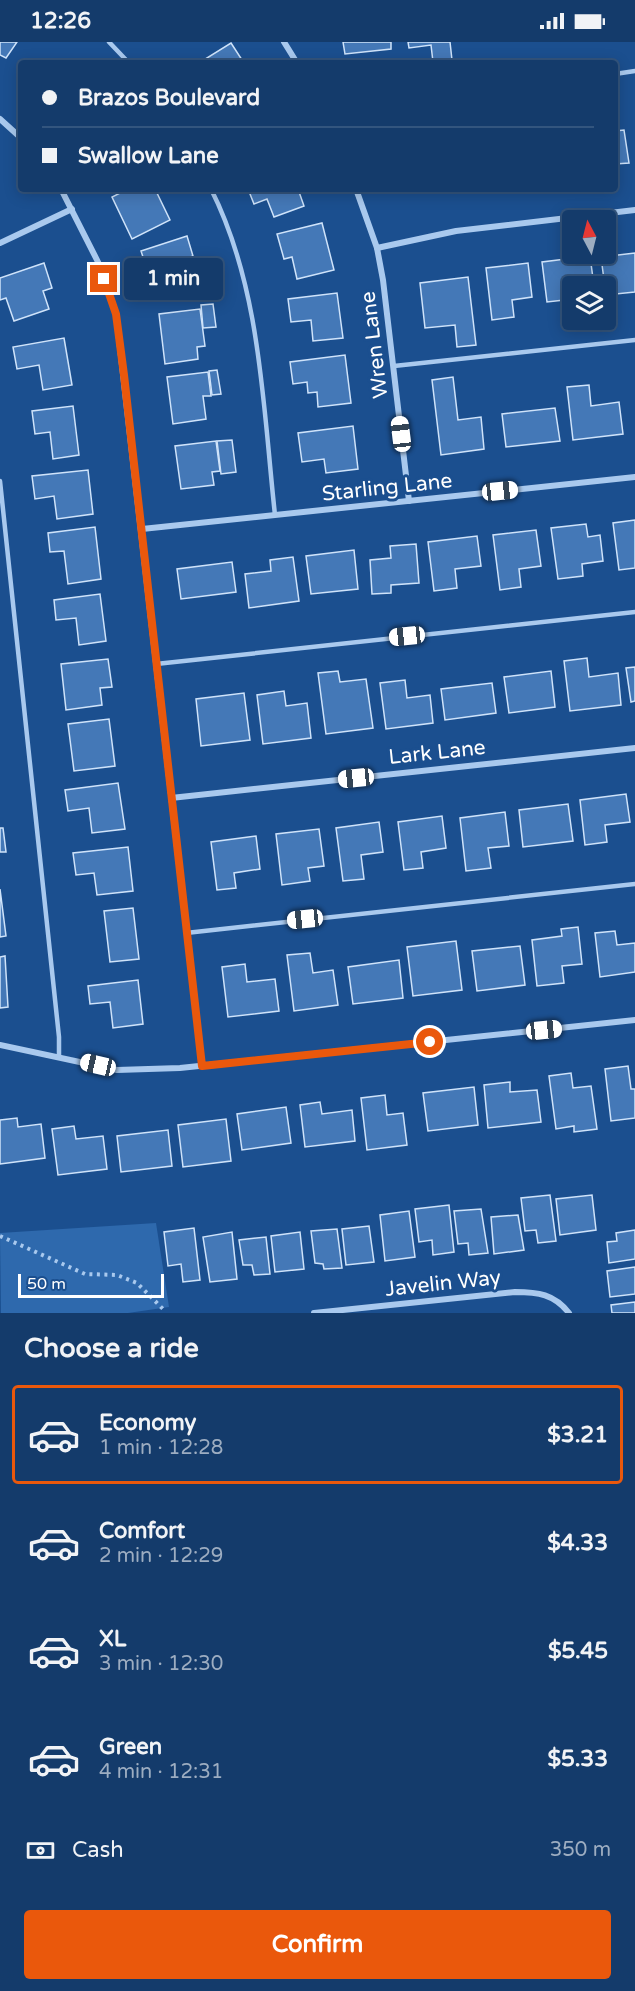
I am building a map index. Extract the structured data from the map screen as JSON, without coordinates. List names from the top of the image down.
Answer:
{
  "streets": {
    "street": [
      "Wren Lane",
      "Starling Lane",
      "Lark Lane",
      "Javelin Way"
    ]
  },
  "crossings": [
    ["Wren Lane", "Starling Lane"]
  ],
  "scale_bar": "50 m",
  "north": "top",
  "page": {
    "status": "12:26",
    "banner": ["Brazos Boulevard", "Swallow Lane"],
    "bubble": "1 min",
    "scale": "50 m",
    "heading": "Choose a ride",
    "list": [
      {
        "name": "Economy",
        "note": "1 min · 12:28",
        "value": "$3.21"
      },
      {
        "name": "Comfort",
        "note": "2 min · 12:29",
        "value": "$4.33"
      },
      {
        "name": "XL",
        "note": "3 min · 12:30",
        "value": "$5.45"
      },
      {
        "name": "Green",
        "note": "4 min · 12:31",
        "value": "$5.33"
      }
    ],
    "pay": ["Cash", "350 m"],
    "buttons": "Confirm"
  }
}
